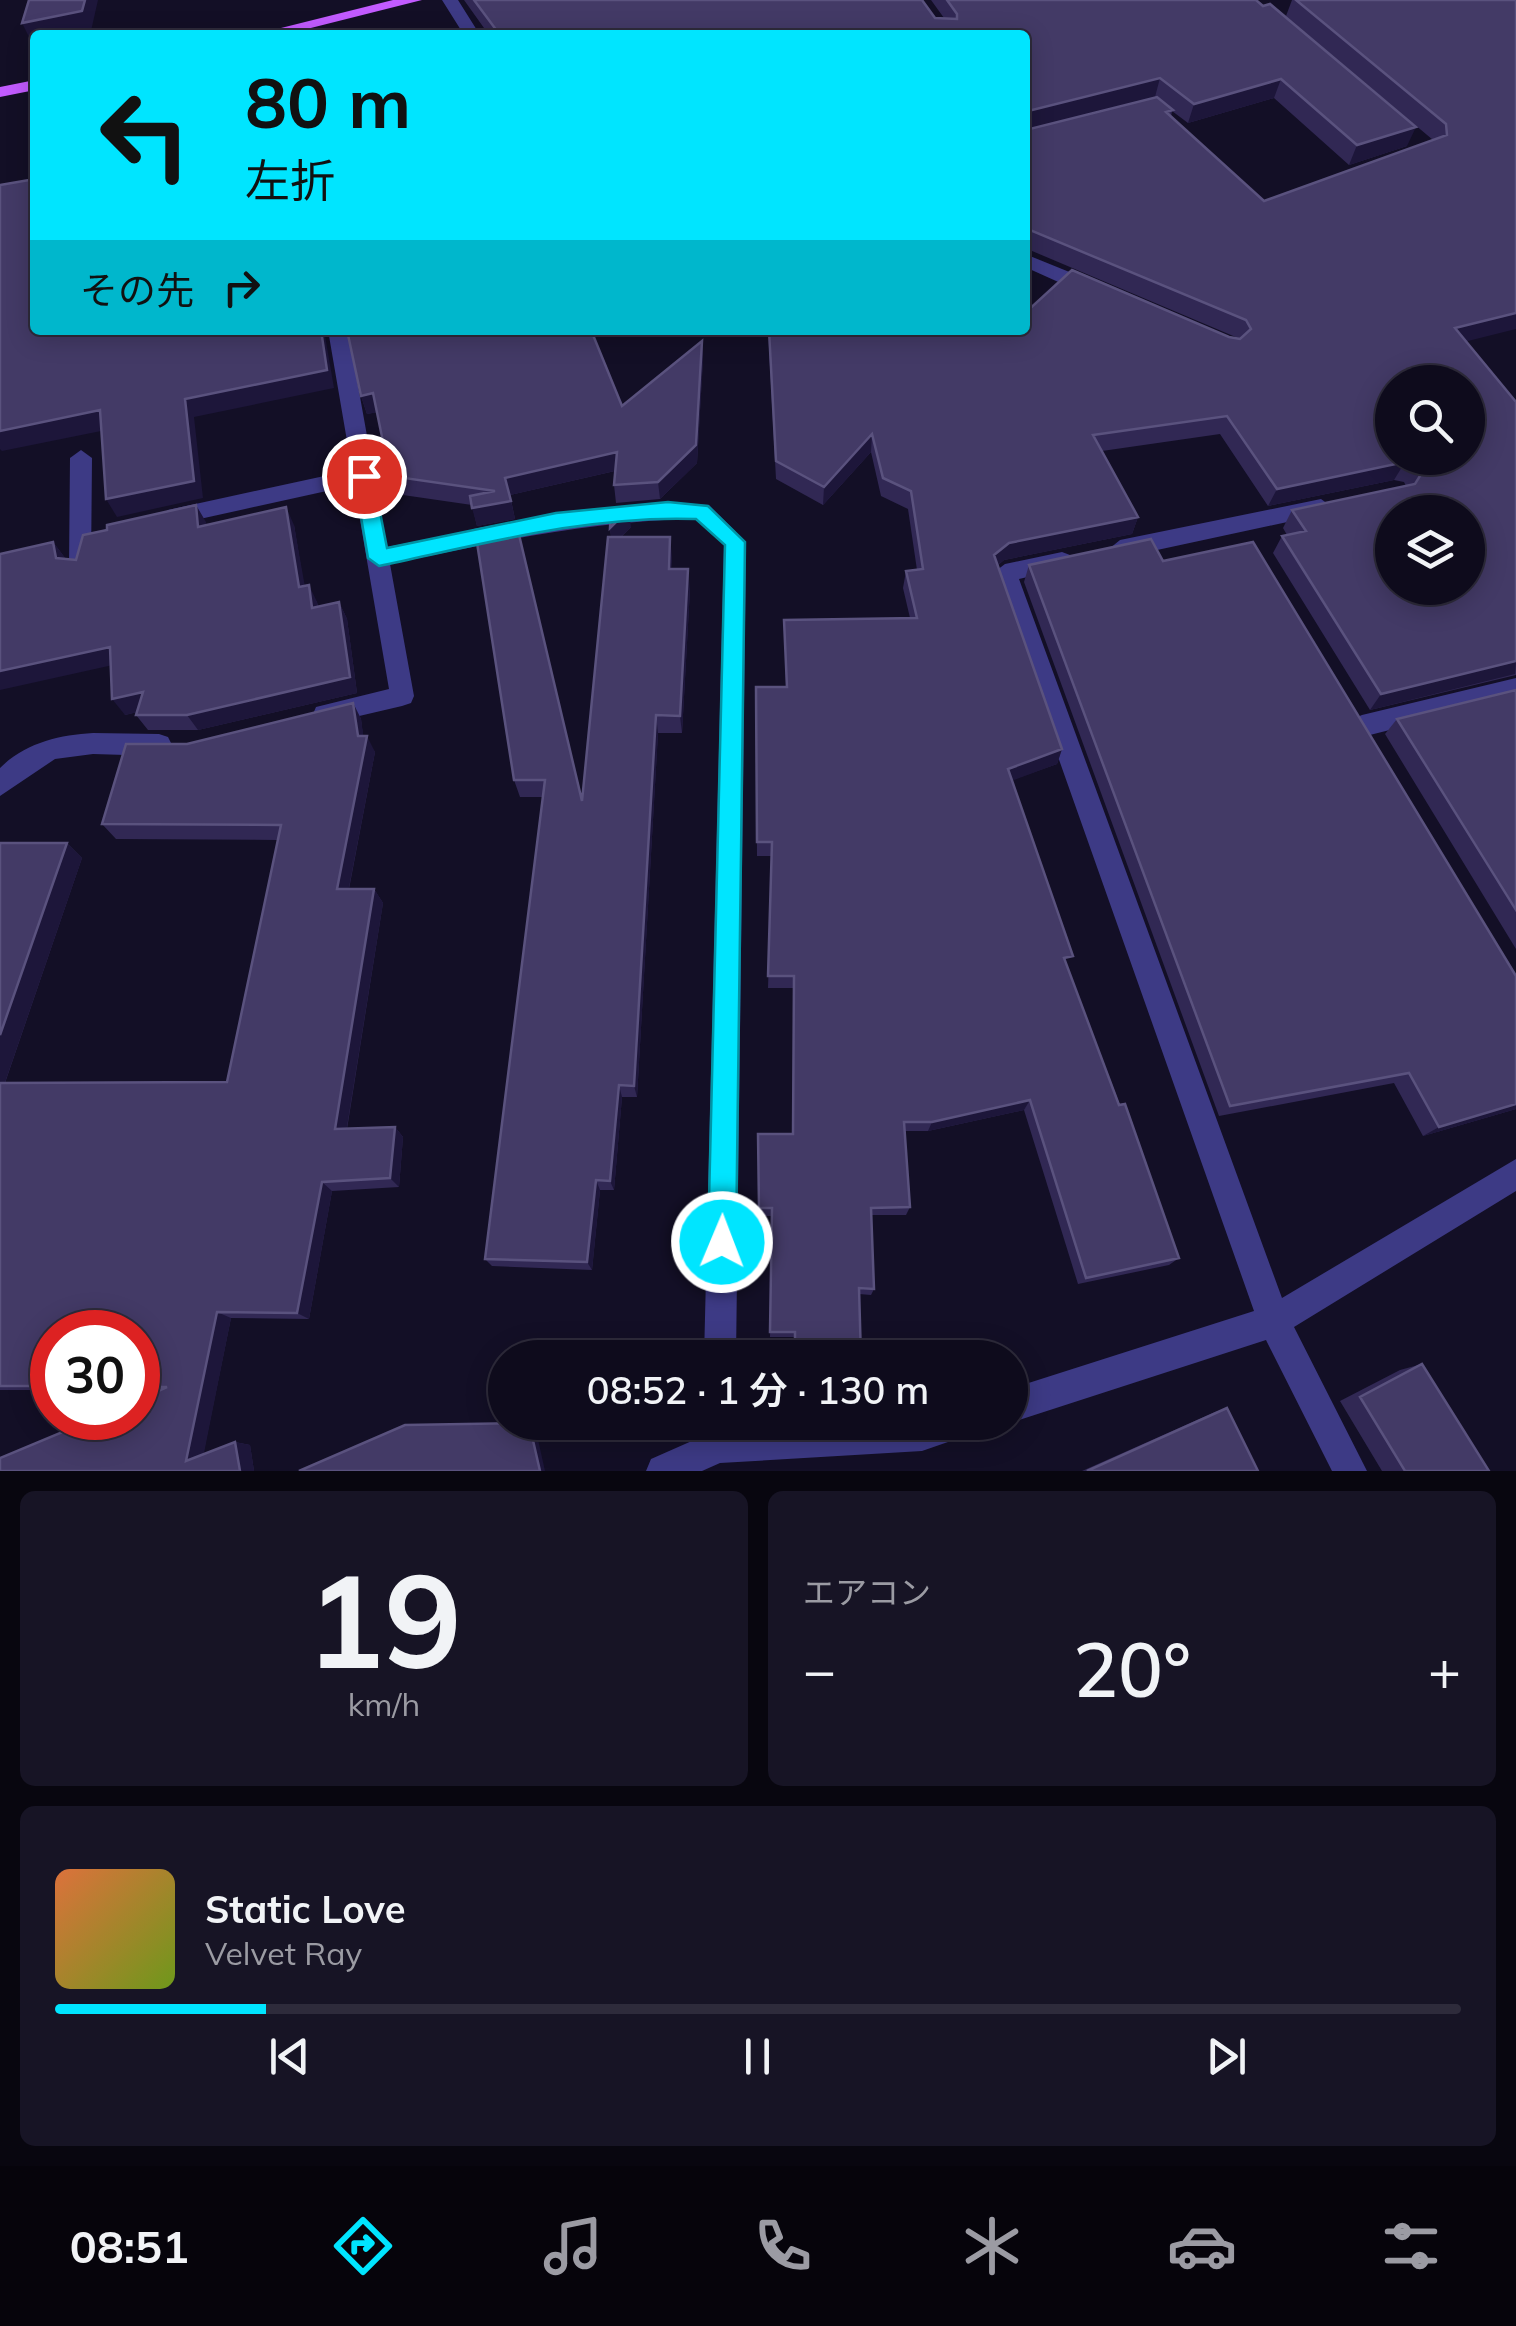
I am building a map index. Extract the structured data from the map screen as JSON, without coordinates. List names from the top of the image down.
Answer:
{
  "page": {
    "turn": ["80 m", "左折"],
    "then": "その先",
    "limit": "30",
    "trip": "08:52 · 1 分 · 130 m",
    "tile": [
      ["19", "km/h"],
      "エアコン"
    ],
    "heat": ["−", "20°", "+"],
    "song": ["Static Love", "Velvet Ray"],
    "tabs": "08:51"
  }
}
